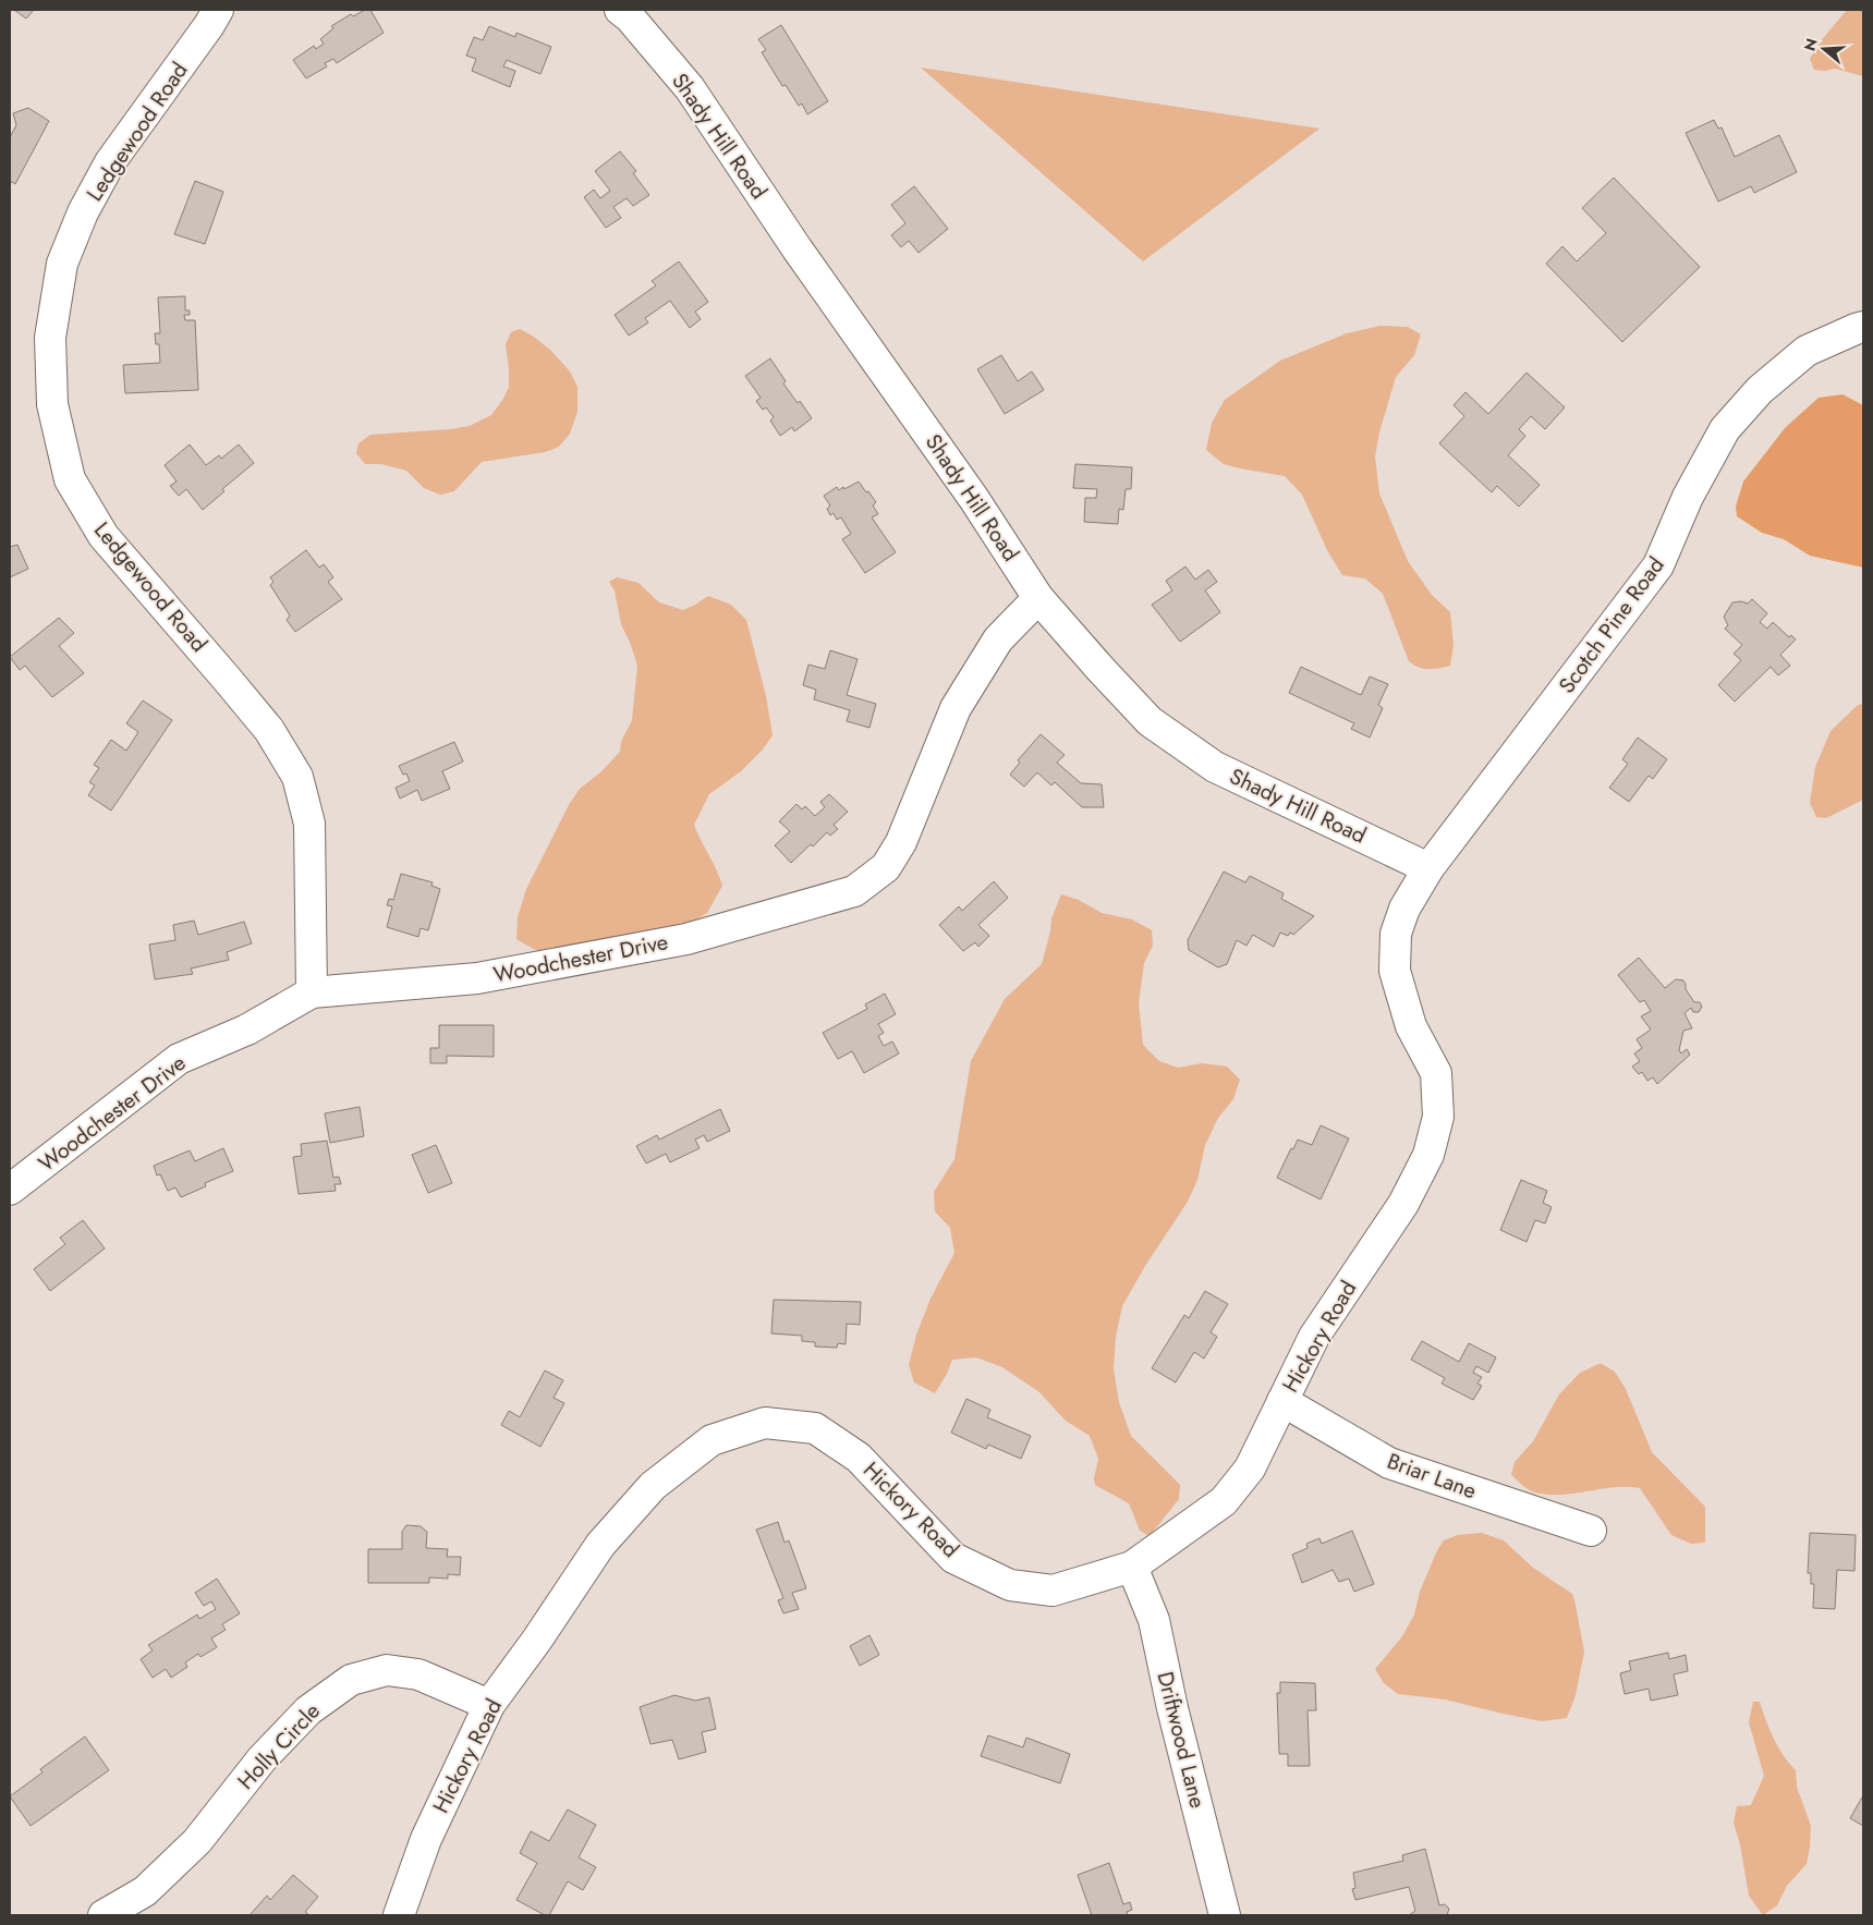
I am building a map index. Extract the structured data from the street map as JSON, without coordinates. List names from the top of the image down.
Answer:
{
  "streets": {
    "street": [
      "Ledgewood Road",
      "Shady Hill Road",
      "Scotch Pine Road",
      "Woodchester Drive",
      "Hickory Road",
      "Briar Lane",
      "Driftwood Lane",
      "Holly Circle"
    ]
  },
  "crossings": [
    ["Ledgewood Road", "Woodchester Drive"],
    ["Shady Hill Road", "Scotch Pine Road"],
    ["Shady Hill Road", "Woodchester Drive"],
    ["Shady Hill Road", "Hickory Road"],
    ["Scotch Pine Road", "Hickory Road"],
    ["Hickory Road", "Briar Lane"],
    ["Hickory Road", "Driftwood Lane"],
    ["Hickory Road", "Holly Circle"]
  ],
  "north": "left"
}
